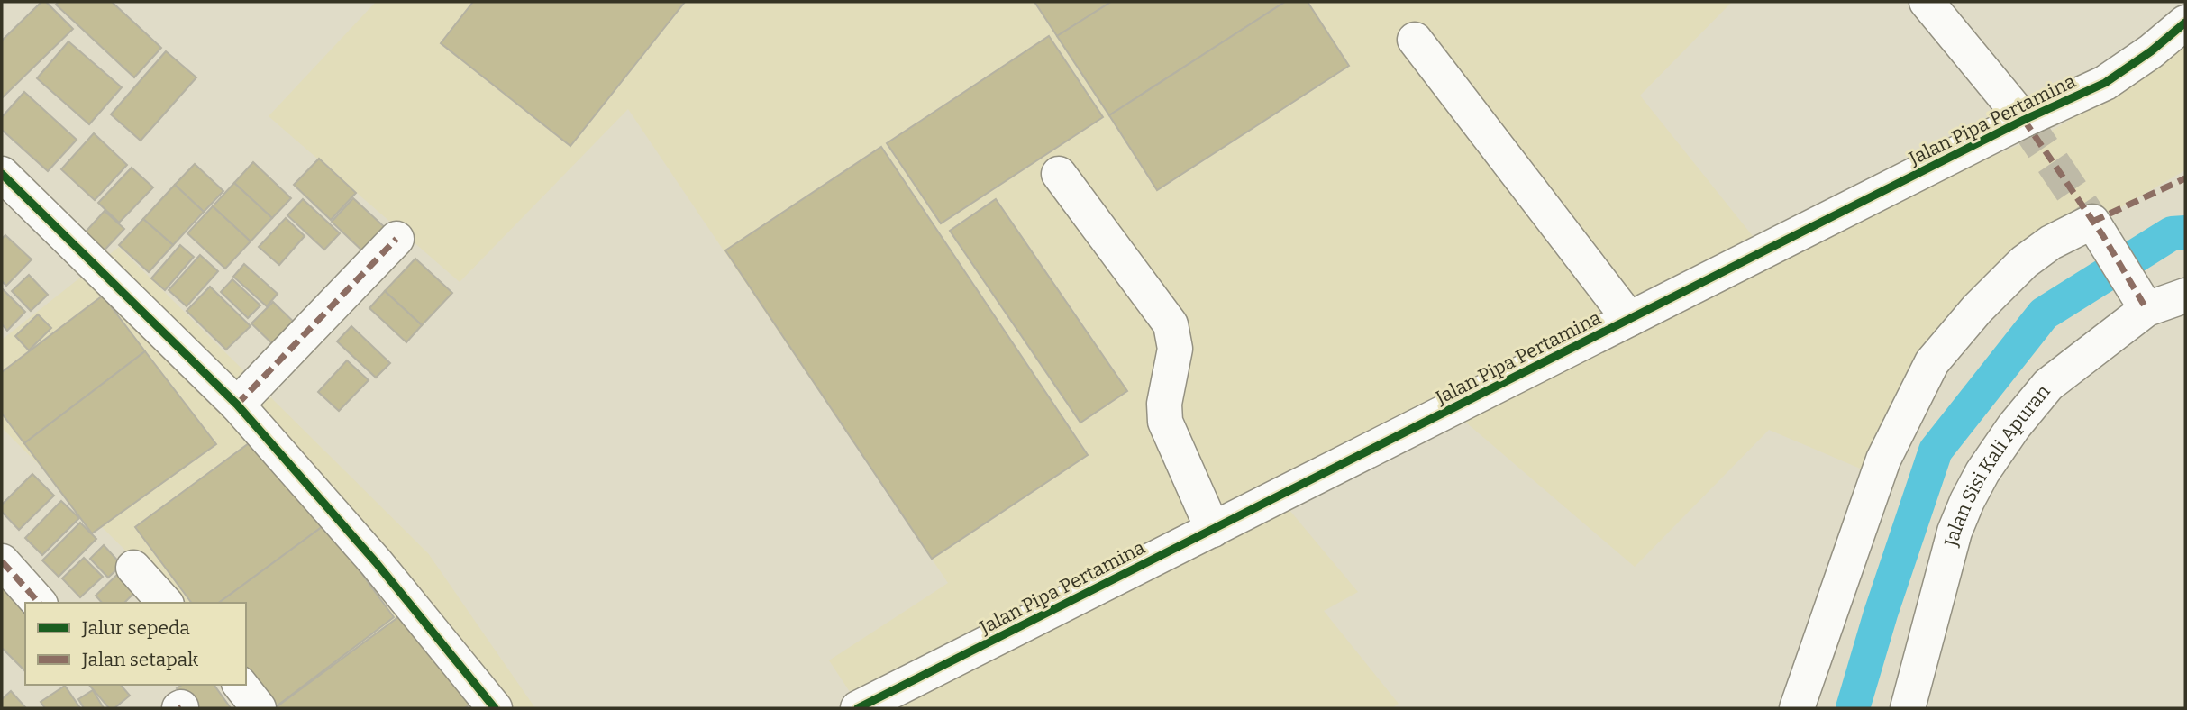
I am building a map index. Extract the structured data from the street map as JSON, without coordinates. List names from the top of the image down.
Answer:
{
  "streets": {
    "street": ["Jalan Pipa Pertamina", "Jalan Sisi Kali Apuran"]
  },
  "legend": ["Jalur sepeda", "Jalan setapak"]
}
